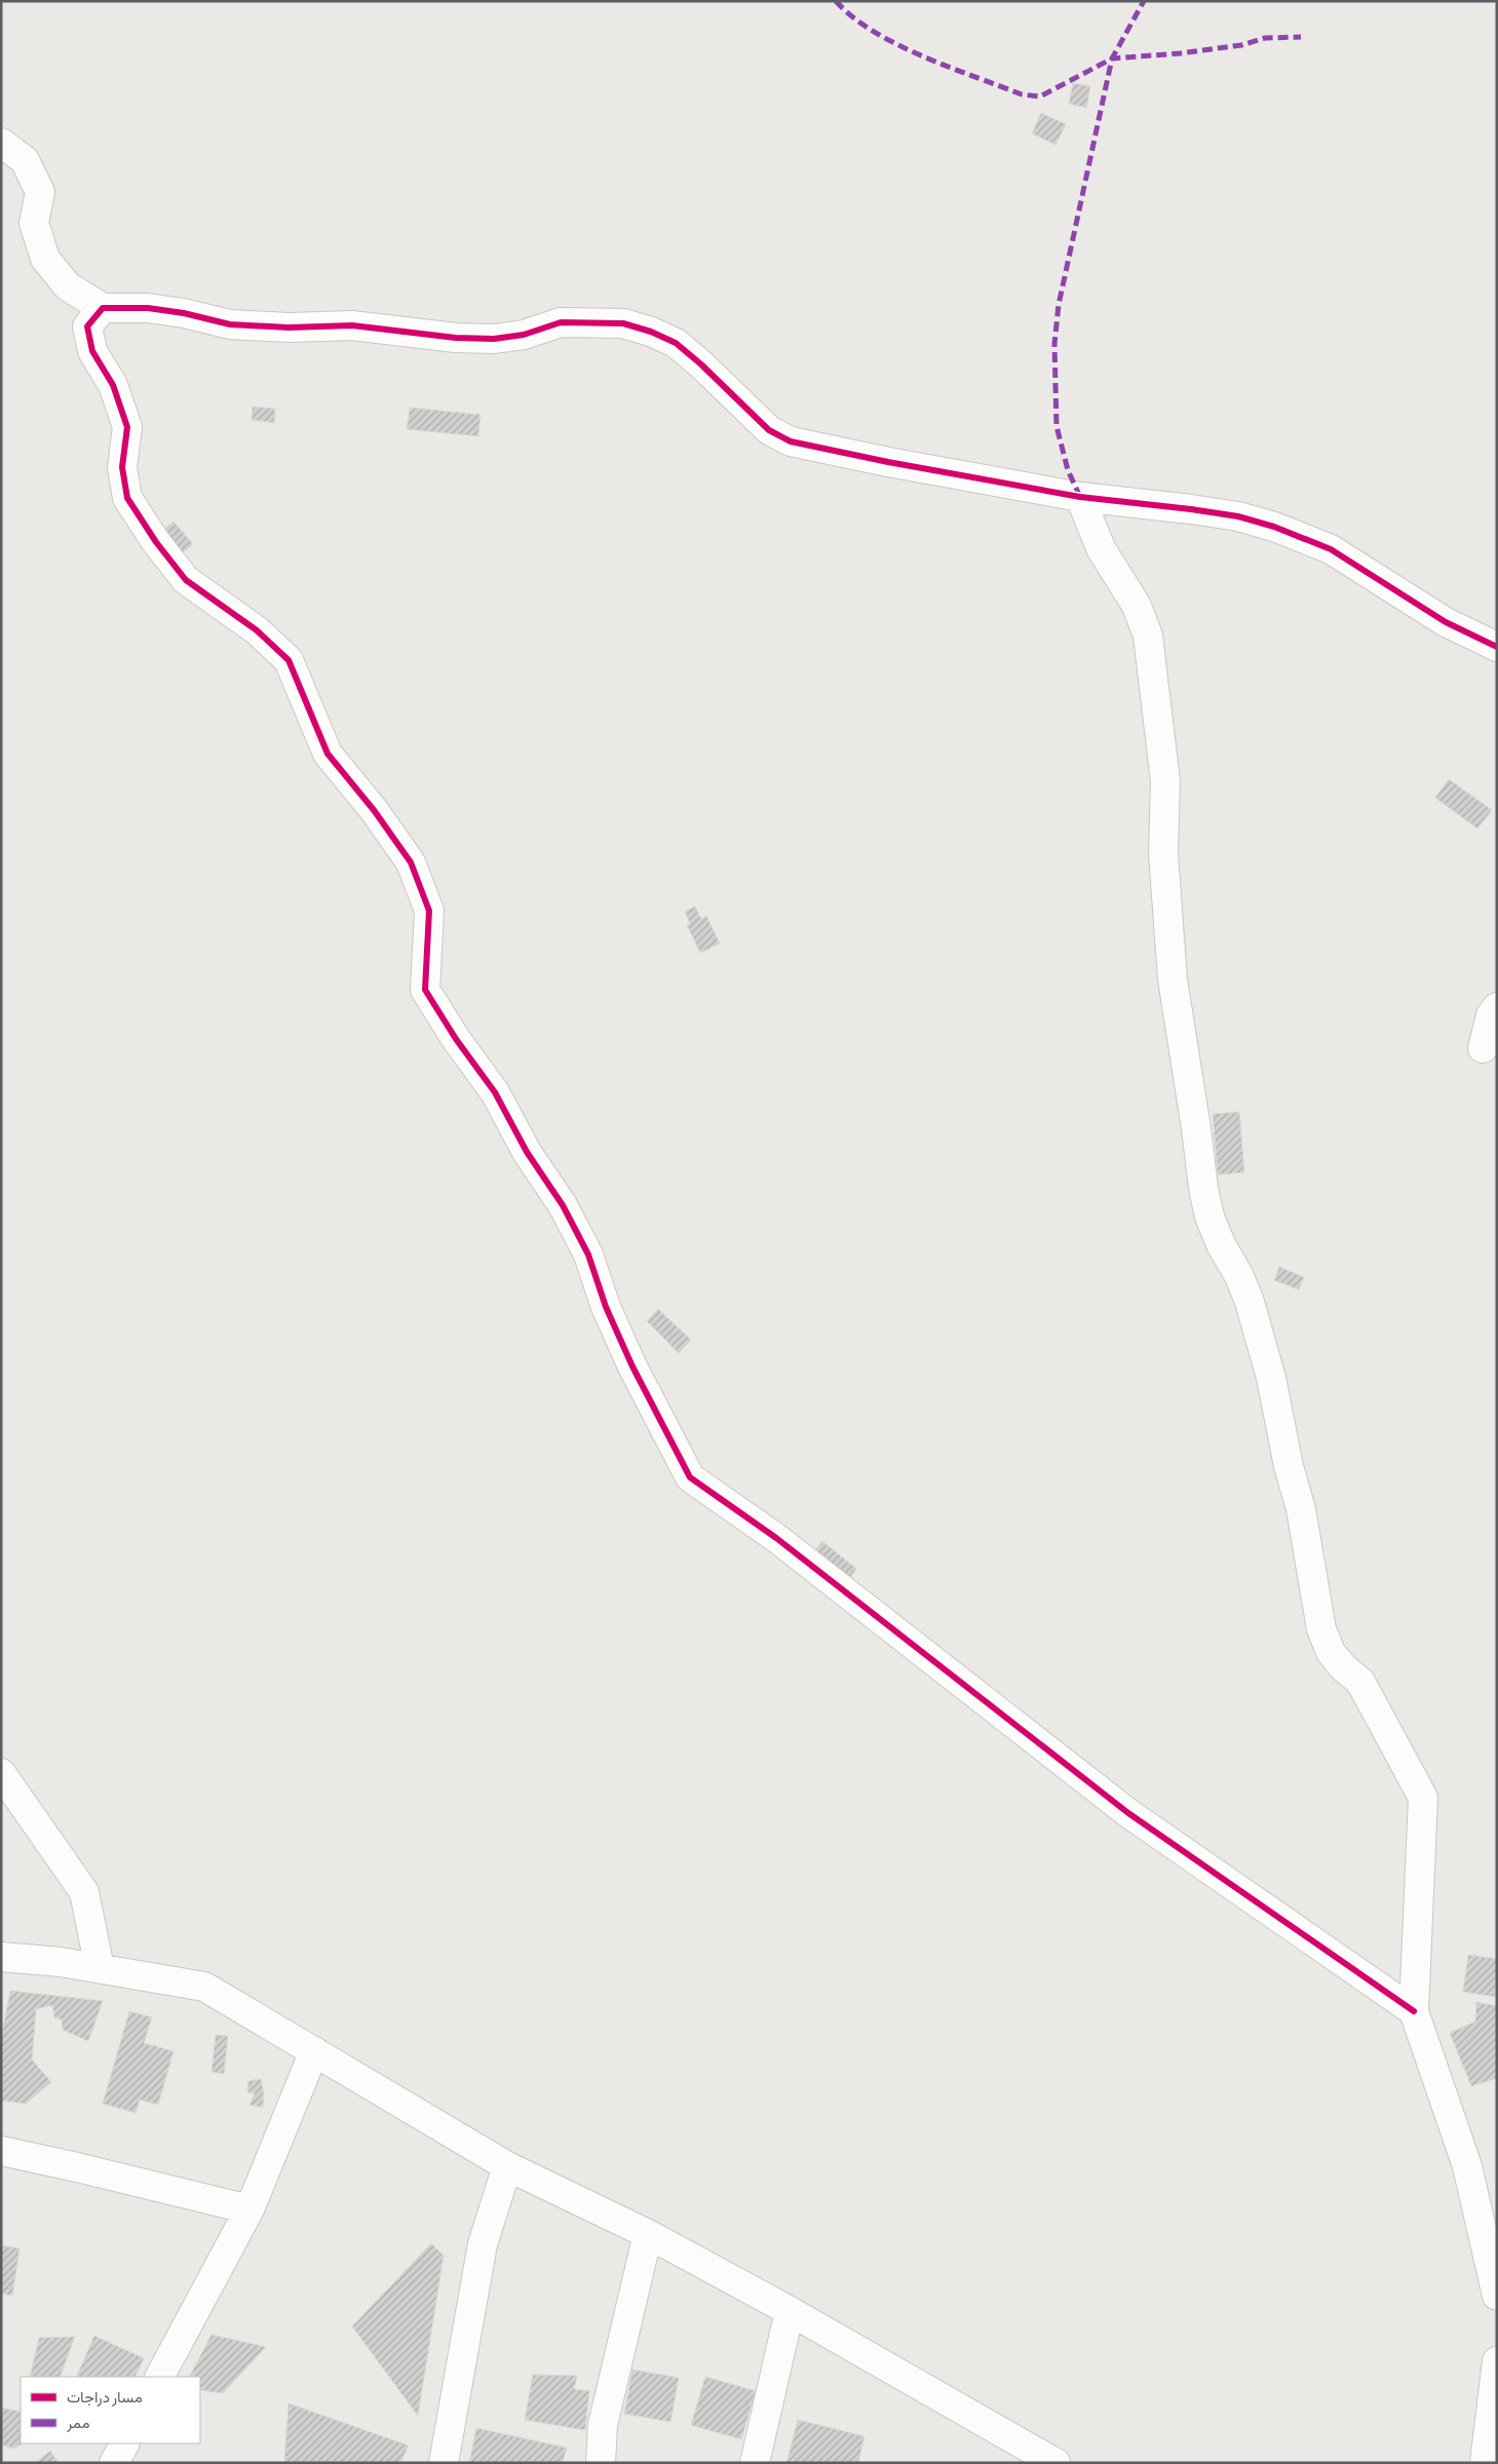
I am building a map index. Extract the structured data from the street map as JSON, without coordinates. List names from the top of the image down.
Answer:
{
  "legend": ["مسار دراجات", "ممر"]
}
